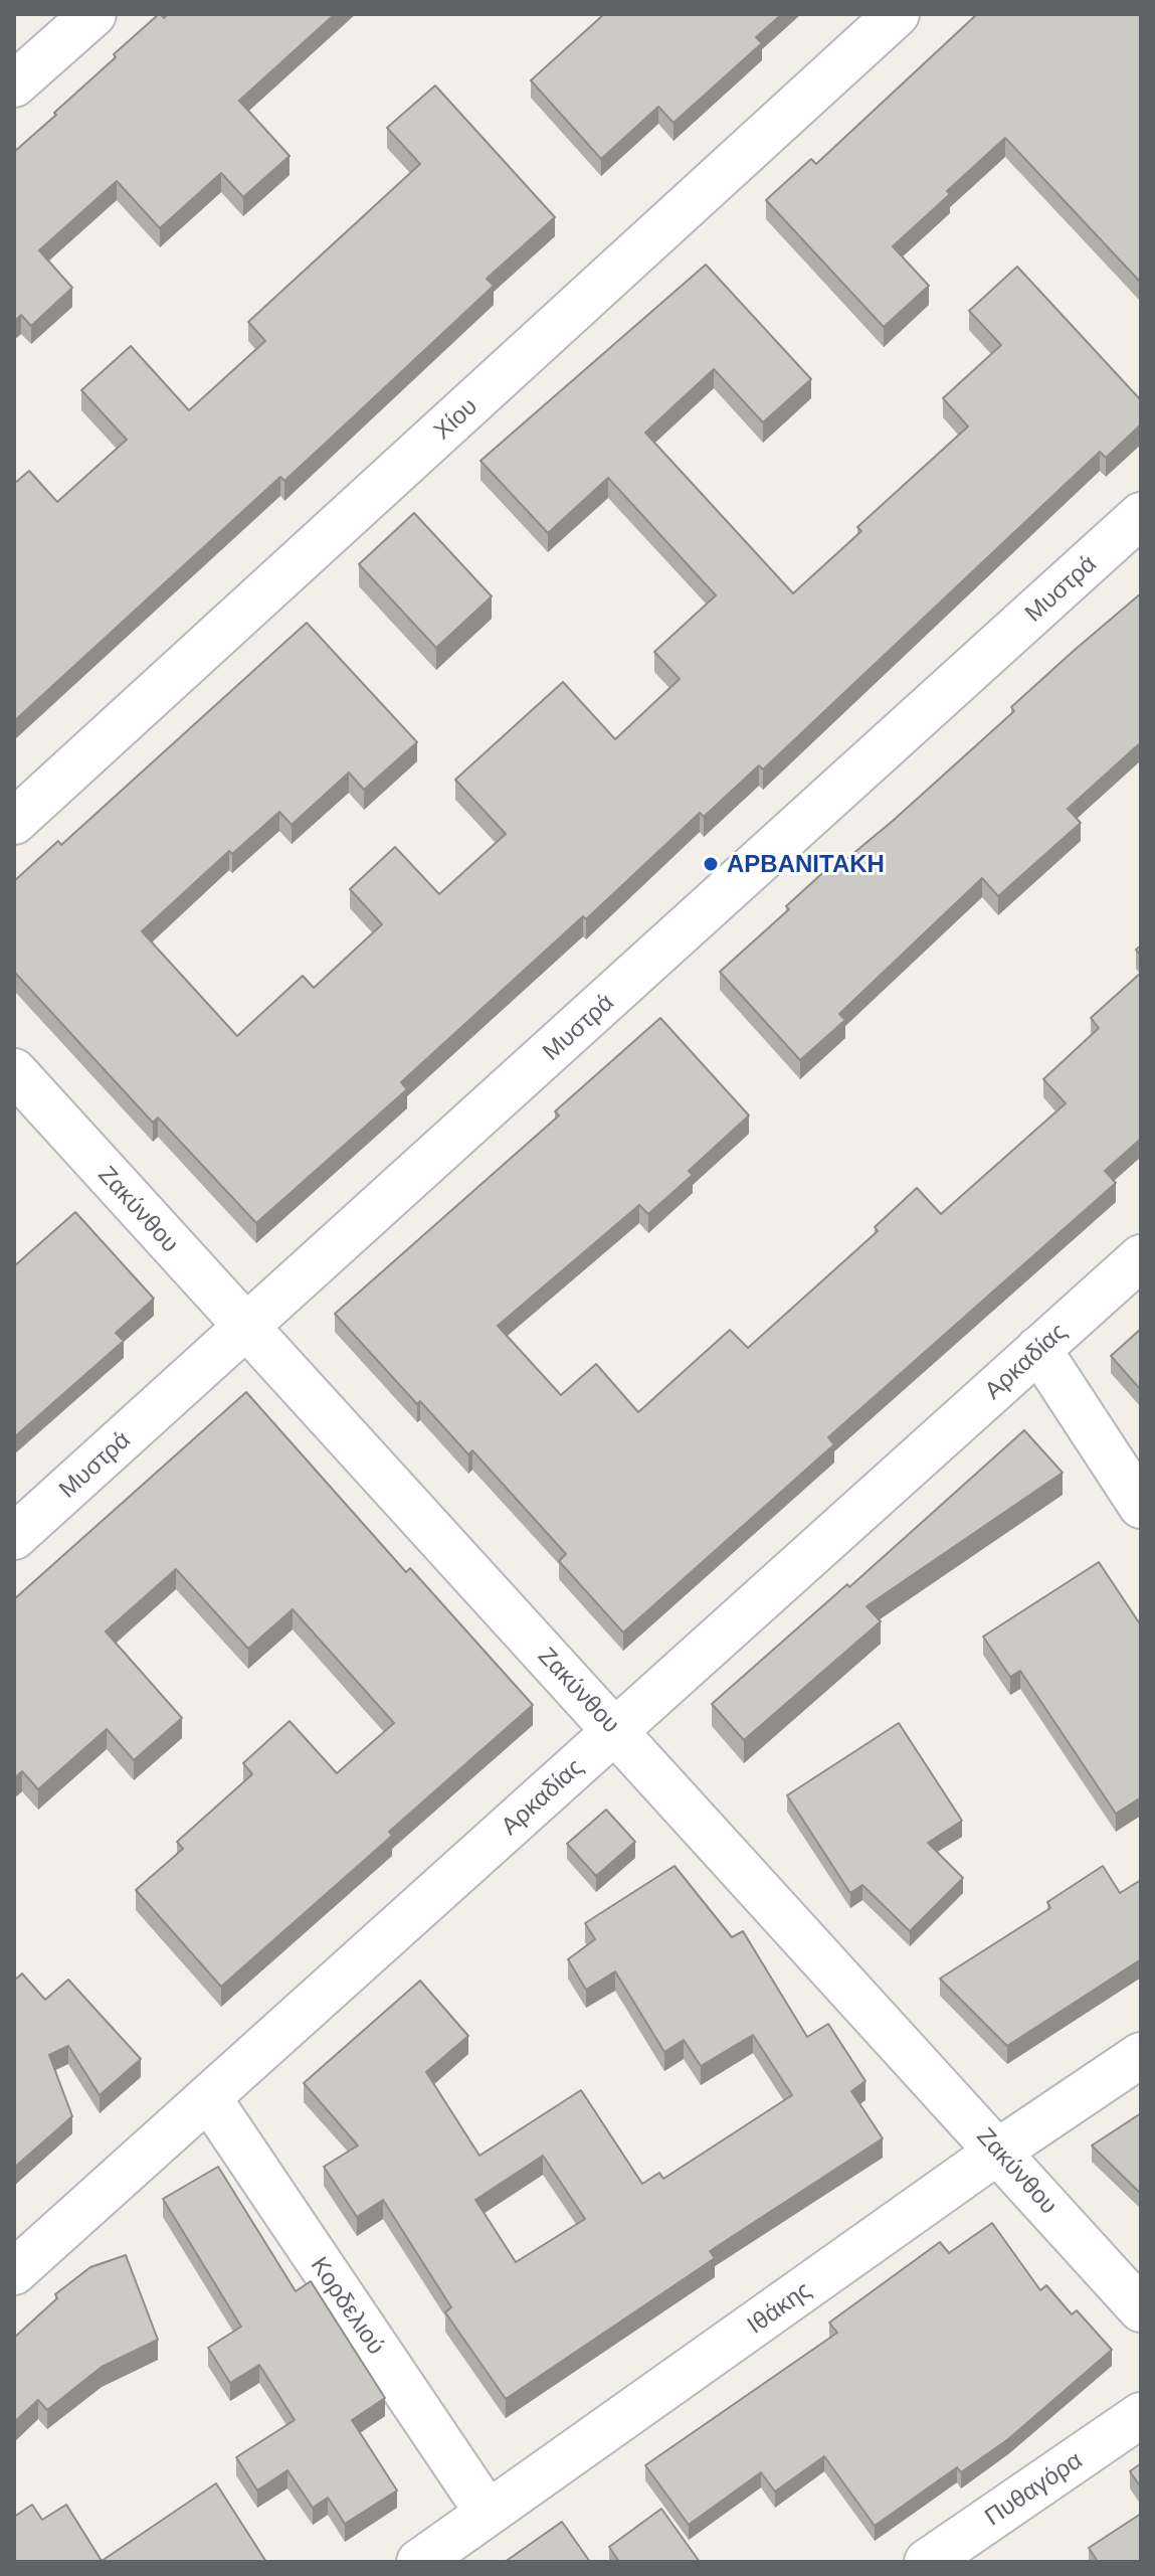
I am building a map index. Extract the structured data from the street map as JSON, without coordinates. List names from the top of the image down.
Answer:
{
  "streets": {
    "street": [
      "Χίου",
      "Μυστρά",
      "Ζακύνθου",
      "Αρκαδίας",
      "Κορδελιού",
      "Ιθάκης",
      "Πυθαγόρα"
    ]
  },
  "crossings": [
    ["Μυστρά", "Ζακύνθου"],
    ["Ζακύνθου", "Αρκαδίας"],
    ["Ζακύνθου", "Ιθάκης"],
    ["Αρκαδίας", "Κορδελιού"],
    ["Κορδελιού", "Ιθάκης"]
  ],
  "places": ["ΑΡΒΑΝΙΤΑΚΗ"]
}
